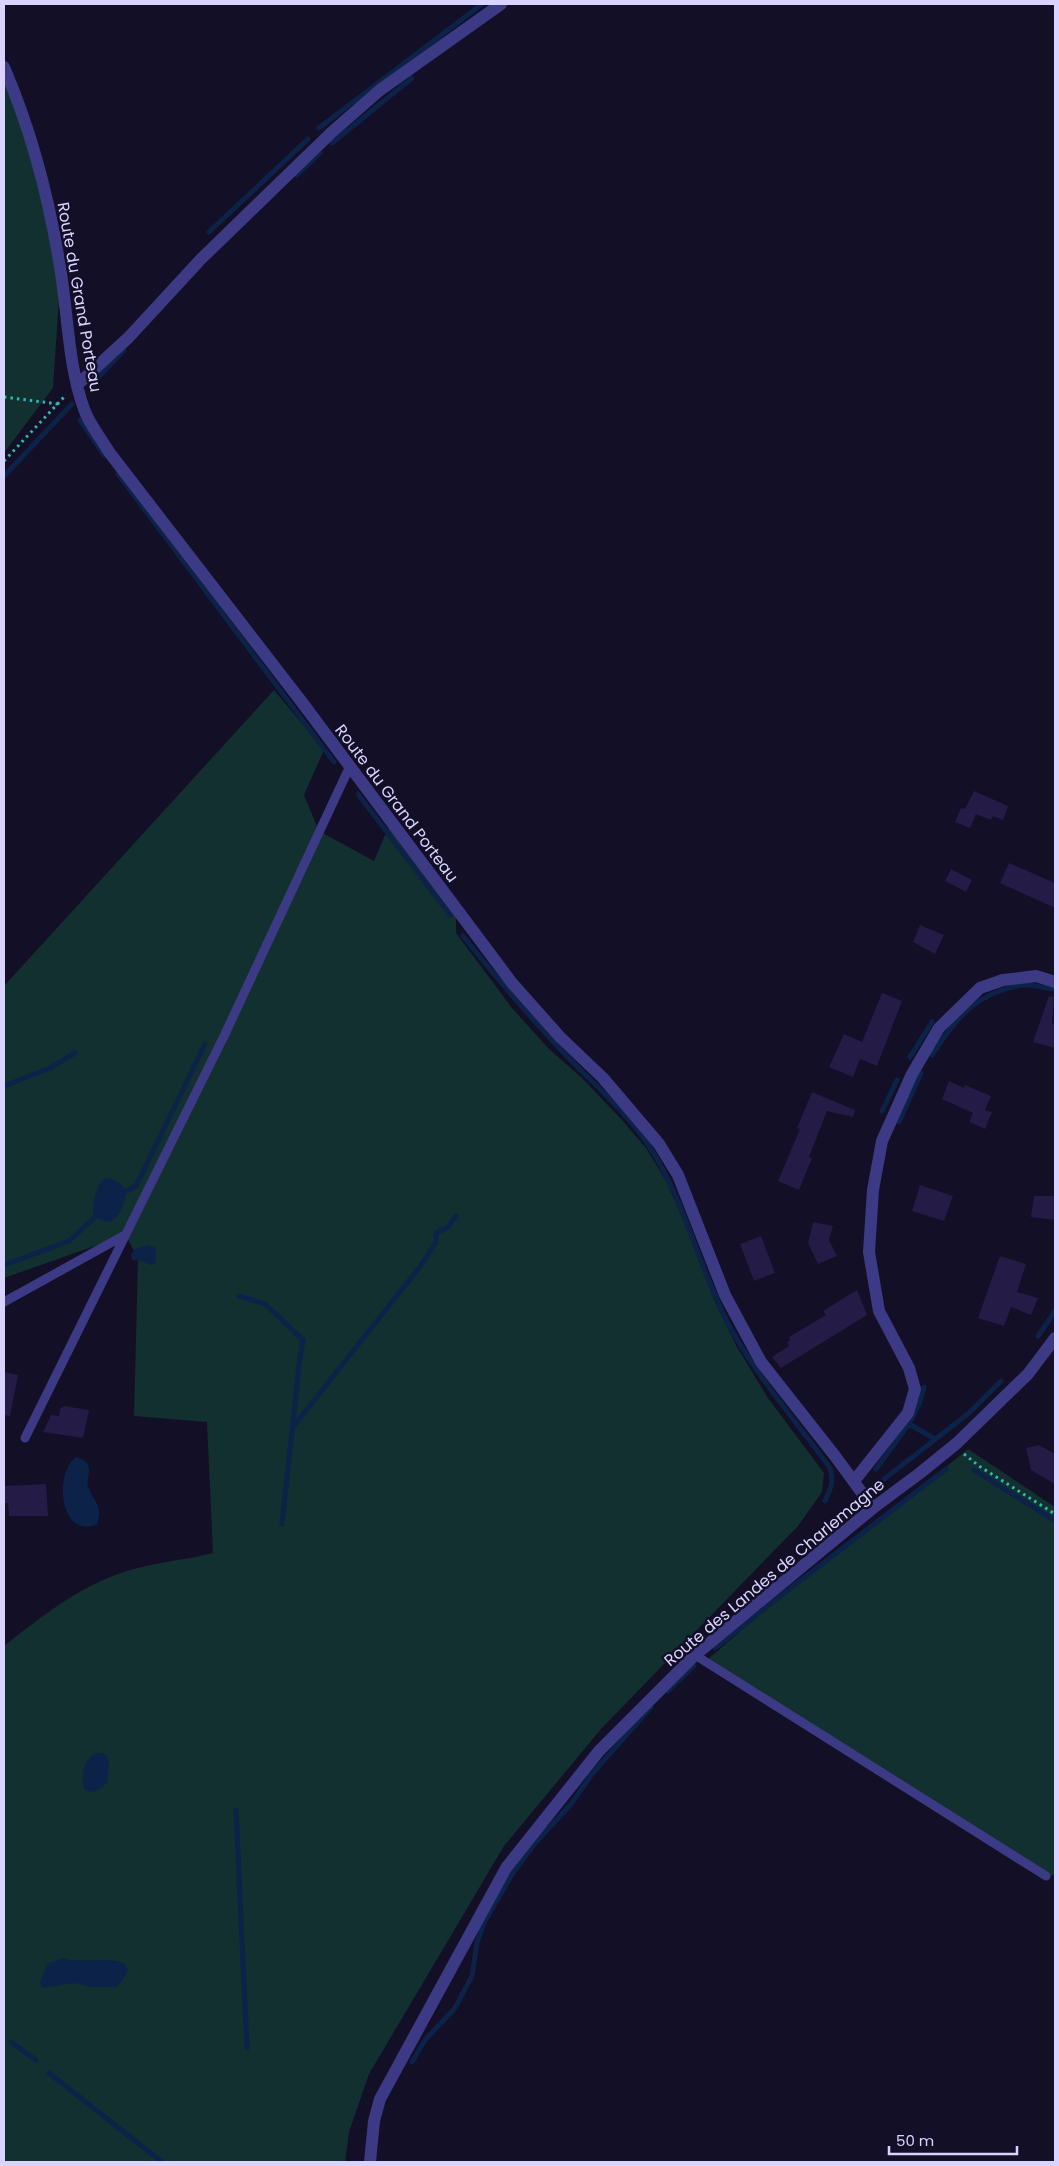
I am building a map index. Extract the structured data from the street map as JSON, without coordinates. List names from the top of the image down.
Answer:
{
  "streets": {
    "street": ["Route du Grand Porteau", "Route des Landes de Charlemagne"]
  },
  "crossings": [
    ["Route du Grand Porteau", "Route des Landes de Charlemagne"]
  ],
  "scale_bar": "50 m"
}
